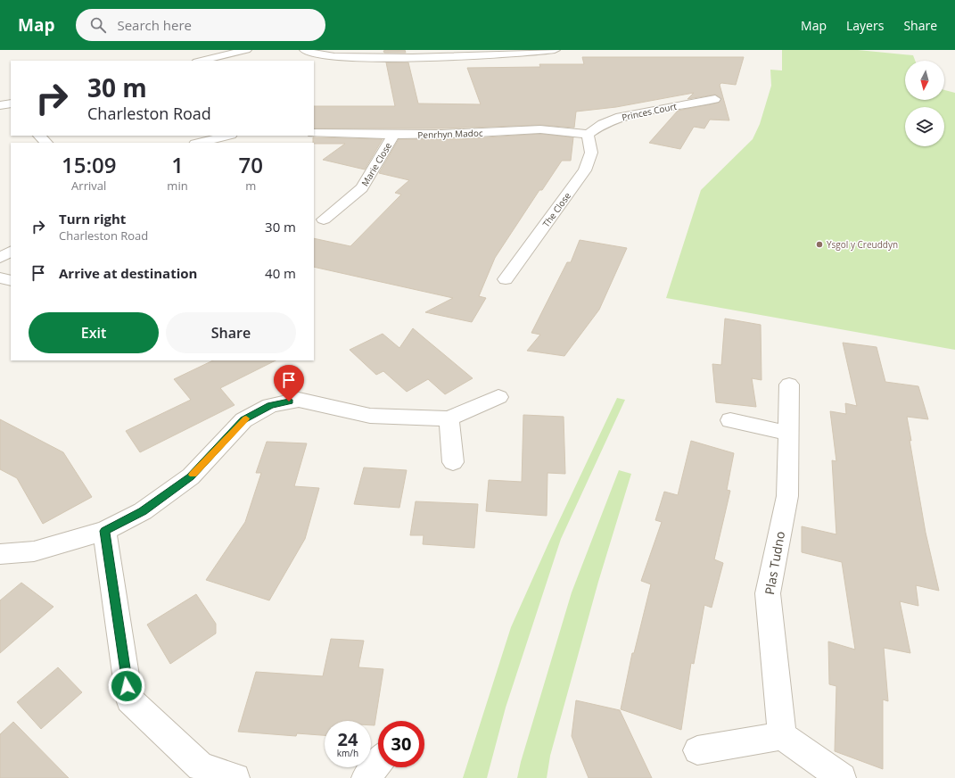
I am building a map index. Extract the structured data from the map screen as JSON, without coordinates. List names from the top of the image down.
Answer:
{
  "streets": {
    "street": [
      "Princes Court",
      "Penrhyn Madoc",
      "Marie Close",
      "The Close",
      "Plas Tudno"
    ]
  },
  "crossings": [
    ["Princes Court", "Penrhyn Madoc"],
    ["Princes Court", "The Close"],
    ["Penrhyn Madoc", "Marie Close"],
    ["Penrhyn Madoc", "The Close"]
  ],
  "places": ["Ysgol y Creuddyn"],
  "north": "bottom",
  "page": {
    "header": "Map",
    "search": "Search here",
    "nav": ["Map", "Layers", "Share"],
    "turn": ["30 m", "Charleston Road"],
    "eta": [
      "15:09",
      "Arrival",
      "1",
      "min",
      "70",
      "m"
    ],
    "list": [
      {
        "name": "Turn right",
        "note": "Charleston Road",
        "value": "30 m"
      },
      {
        "name": "Arrive at destination",
        "value": "40 m"
      }
    ],
    "buttons": ["Exit", "Share"],
    "speed": "24 km/h",
    "limit": "30"
  }
}
